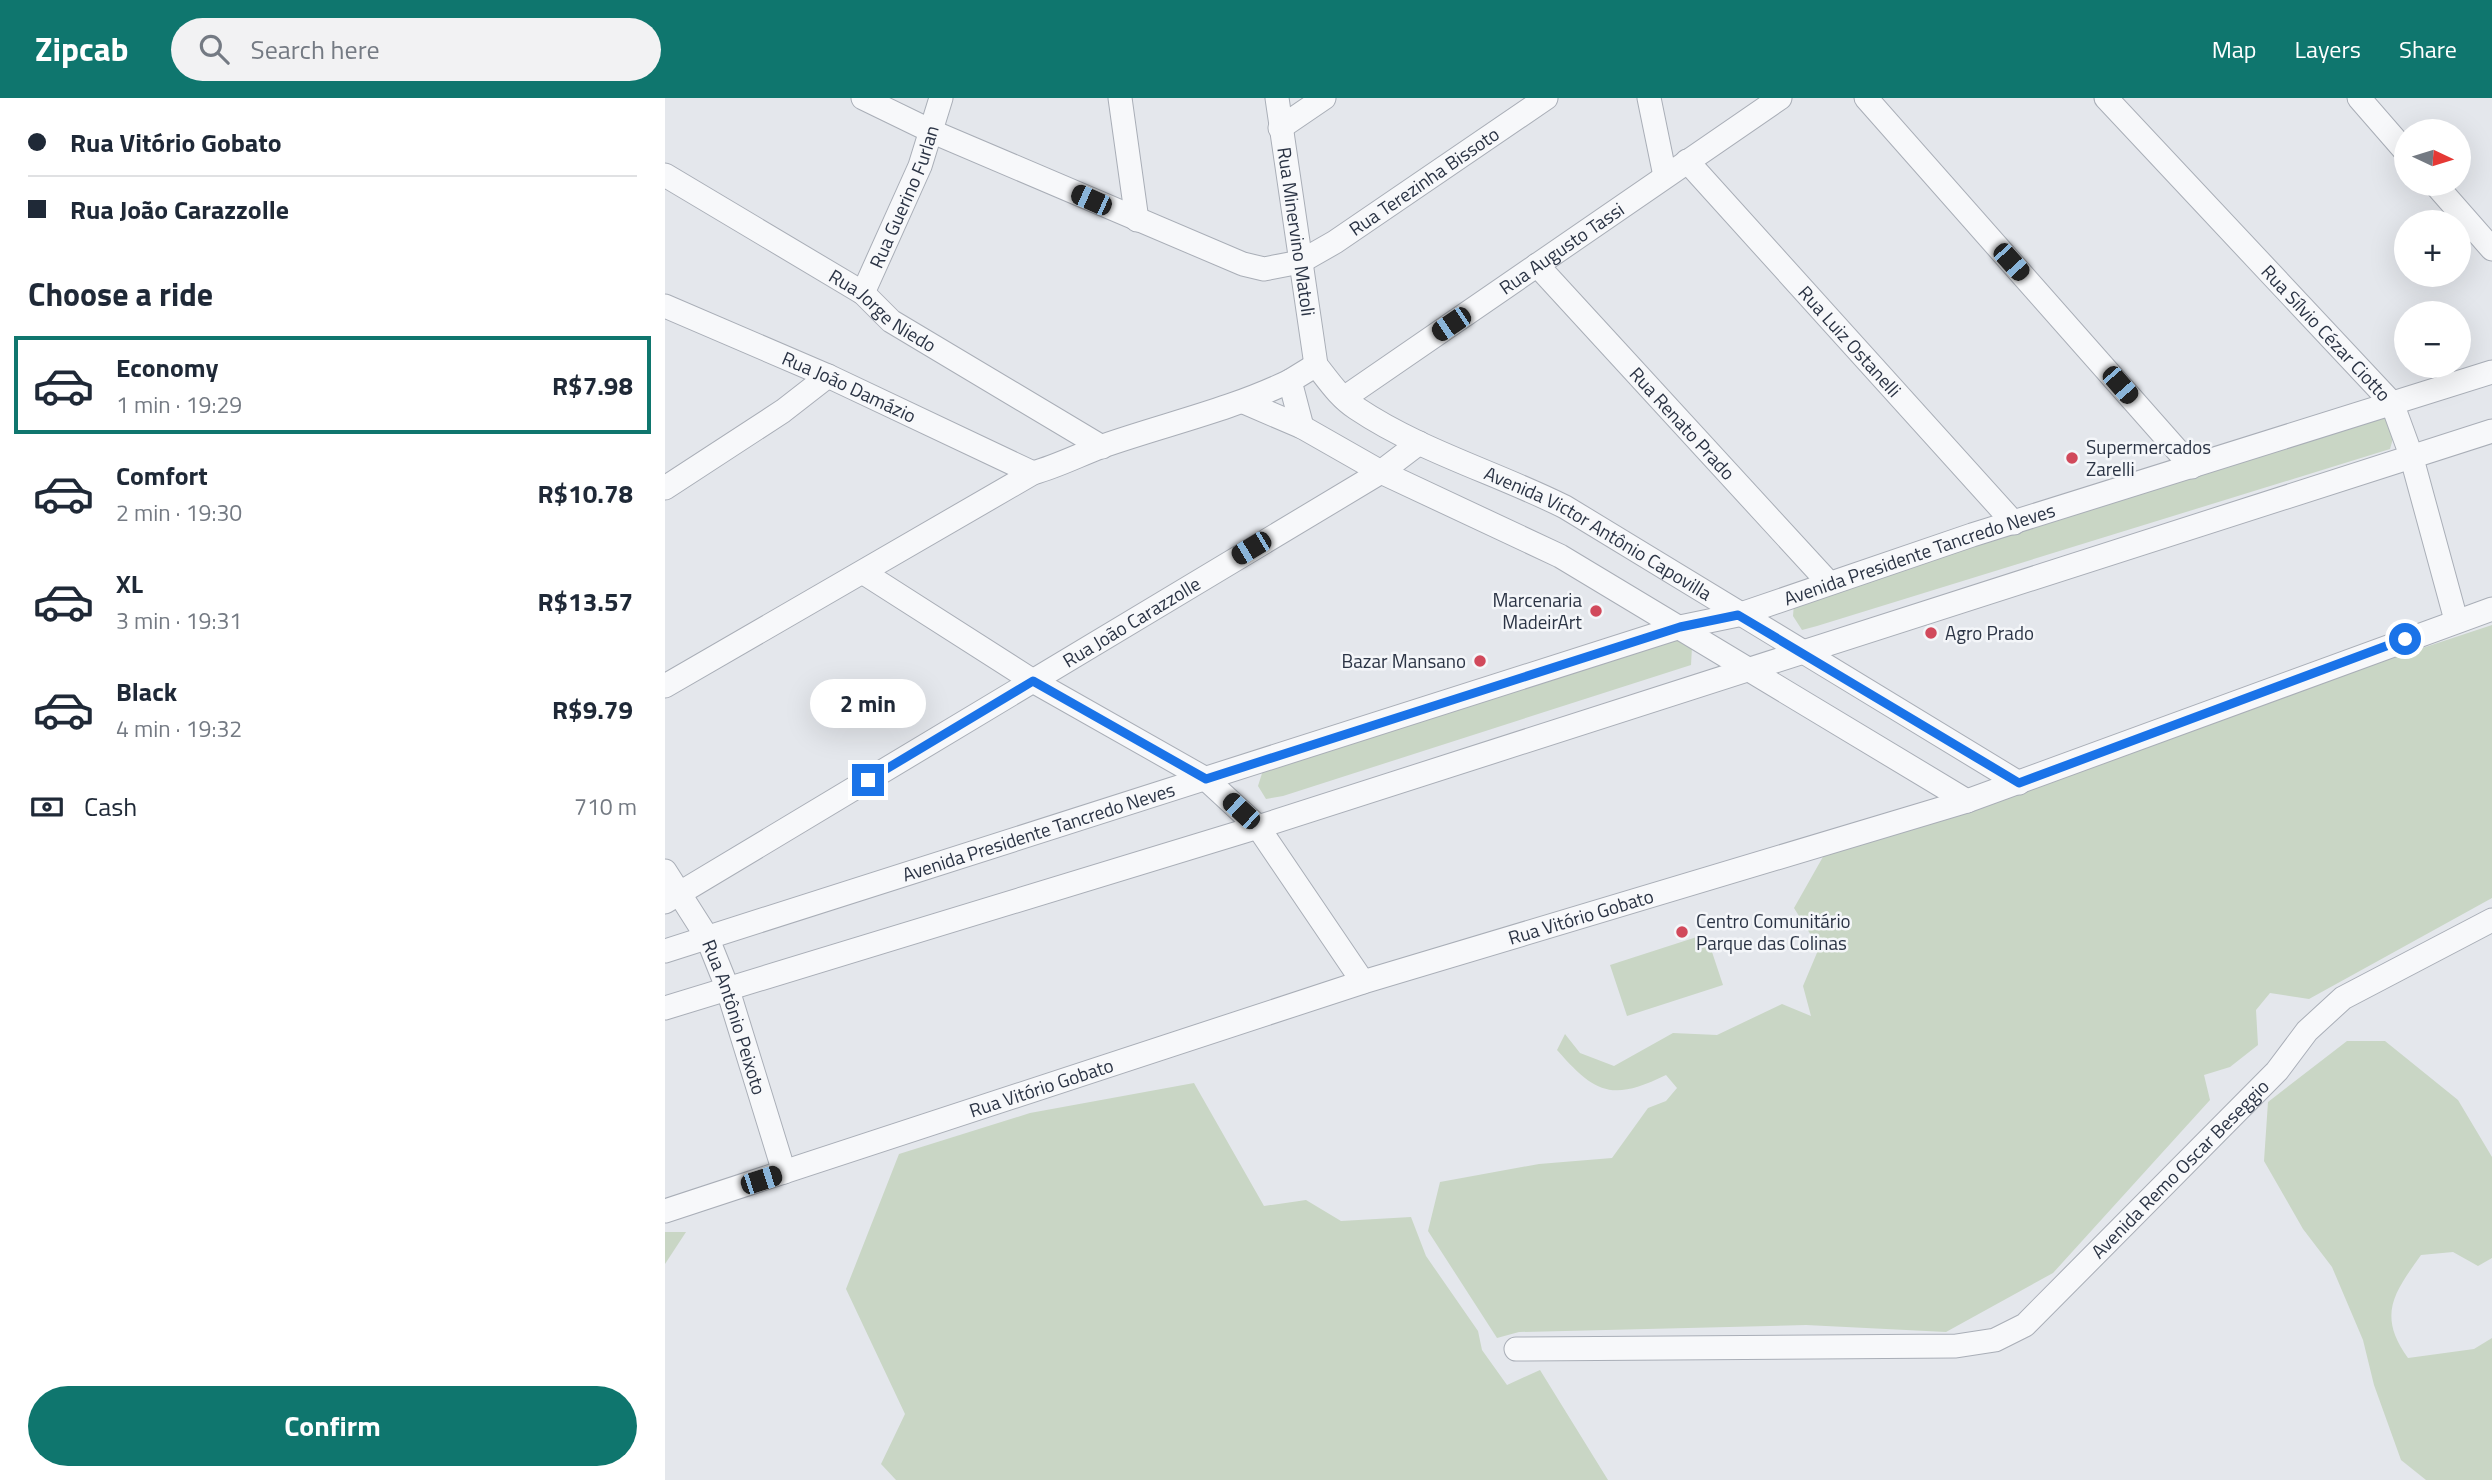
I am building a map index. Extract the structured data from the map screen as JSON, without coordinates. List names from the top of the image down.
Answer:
{
  "streets": {
    "street": [
      "Rua Terezinha Bissoto",
      "Rua Guerino Furlan",
      "Rua Minervino Matoli",
      "Rua Augusto Tassi",
      "Rua Jorge Niedo",
      "Rua Sílvio Cézar Ciotto",
      "Rua Luiz Ostanelli",
      "Rua João Damázio",
      "Rua Renato Prado",
      "Avenida Victor Antônio Capovilla",
      "Avenida Presidente Tancredo Neves",
      "Rua João Carazzolle",
      "Rua Vitório Gobato",
      "Rua Antônio Peixoto",
      "Avenida Remo Oscar Beseggio"
    ]
  },
  "crossings": [
    ["Rua Terezinha Bissoto", "Rua Guerino Furlan"],
    ["Rua Terezinha Bissoto", "Rua Minervino Matoli"],
    ["Rua Guerino Furlan", "Rua Jorge Niedo"],
    ["Rua Minervino Matoli", "Avenida Victor Antônio Capovilla"],
    ["Rua Augusto Tassi", "Rua Luiz Ostanelli"],
    ["Rua Augusto Tassi", "Rua Renato Prado"],
    ["Rua Augusto Tassi", "Avenida Victor Antônio Capovilla"],
    ["Rua Sílvio Cézar Ciotto", "Avenida Presidente Tancredo Neves"],
    ["Rua Sílvio Cézar Ciotto", "Rua Vitório Gobato"],
    ["Rua Luiz Ostanelli", "Avenida Presidente Tancredo Neves"],
    ["Rua Renato Prado", "Avenida Presidente Tancredo Neves"],
    ["Avenida Victor Antônio Capovilla", "Avenida Presidente Tancredo Neves"],
    ["Avenida Victor Antônio Capovilla", "Rua João Carazzolle"],
    ["Avenida Victor Antônio Capovilla", "Rua Vitório Gobato"],
    ["Avenida Presidente Tancredo Neves", "Rua Antônio Peixoto"],
    ["Rua João Carazzolle", "Rua Antônio Peixoto"],
    ["Rua Vitório Gobato", "Rua Antônio Peixoto"]
  ],
  "places": [
    "Supermercados Zarelli",
    "Marcenaria MadeirArt",
    "Agro Prado",
    "Bazar Mansano",
    "Centro Comunitário Parque das Colinas"
  ],
  "north": "right",
  "page": {
    "header": "Zipcab",
    "search": "Search here",
    "nav": ["Map", "Layers", "Share"],
    "banner": ["Rua Vitório Gobato", "Rua João Carazzolle"],
    "map_buttons": ["+", "−"],
    "heading": "Choose a ride",
    "list": [
      {
        "name": "Economy",
        "note": "1 min · 19:29",
        "value": "R$7.98"
      },
      {
        "name": "Comfort",
        "note": "2 min · 19:30",
        "value": "R$10.78"
      },
      {
        "name": "XL",
        "note": "3 min · 19:31",
        "value": "R$13.57"
      },
      {
        "name": "Black",
        "note": "4 min · 19:32",
        "value": "R$9.79"
      }
    ],
    "bubble": "2 min",
    "pay": ["Cash", "710 m"],
    "buttons": "Confirm"
  }
}
